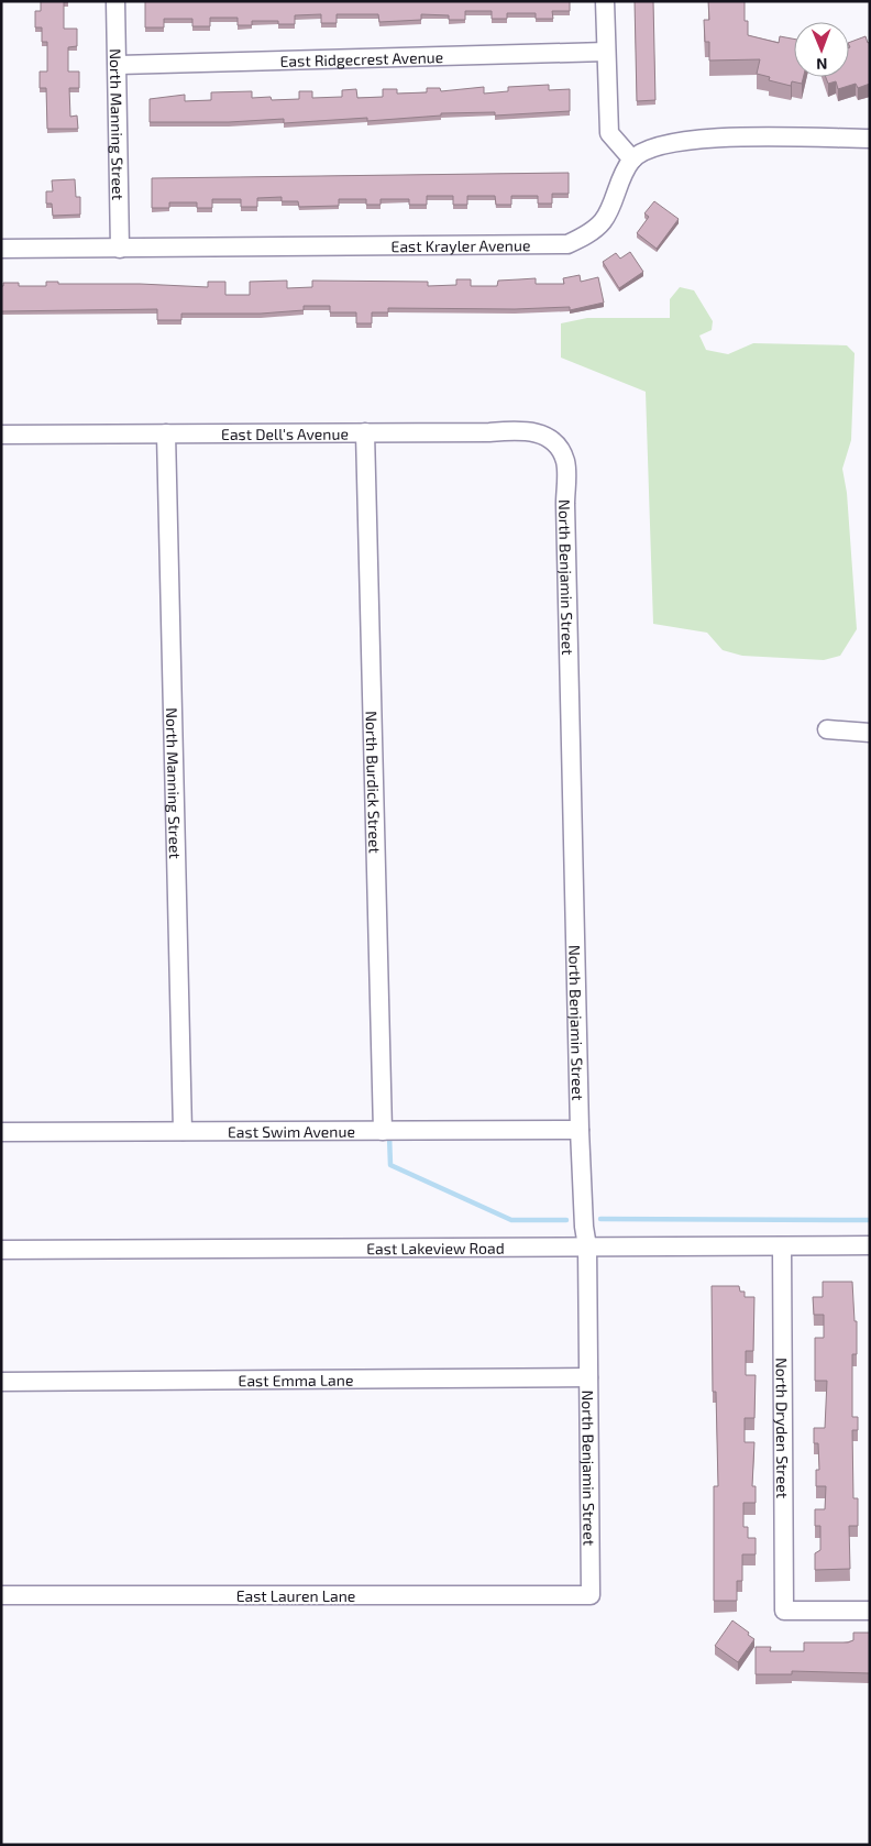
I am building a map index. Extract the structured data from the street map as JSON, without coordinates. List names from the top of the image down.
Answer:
{
  "streets": {
    "street": [
      "East Ridgecrest Avenue",
      "North Manning Street",
      "East Krayler Avenue",
      "East Dell's Avenue",
      "North Benjamin Street",
      "North Burdick Street",
      "East Swim Avenue",
      "East Lakeview Road",
      "East Emma Lane",
      "North Dryden Street",
      "East Lauren Lane"
    ]
  },
  "crossings": [
    ["East Ridgecrest Avenue", "North Manning Street"],
    ["North Manning Street", "East Krayler Avenue"],
    ["North Manning Street", "East Dell's Avenue"],
    ["North Manning Street", "East Swim Avenue"],
    ["East Dell's Avenue", "North Benjamin Street"],
    ["East Dell's Avenue", "North Burdick Street"],
    ["North Benjamin Street", "East Swim Avenue"],
    ["North Benjamin Street", "East Lakeview Road"],
    ["North Benjamin Street", "East Emma Lane"],
    ["North Benjamin Street", "East Lauren Lane"],
    ["North Burdick Street", "East Swim Avenue"],
    ["East Lakeview Road", "North Dryden Street"]
  ],
  "north": "bottom"
}
